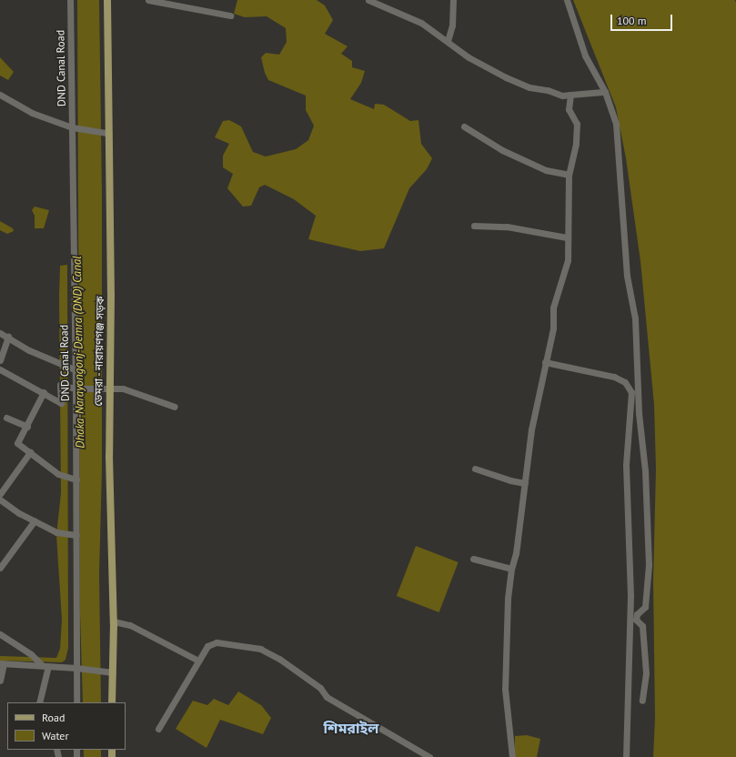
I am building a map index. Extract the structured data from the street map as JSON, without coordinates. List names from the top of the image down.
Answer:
{
  "streets": {
    "main road": ["ডেমরা - নারায়ণগঞ্জ সড়ক"],
    "street": ["DND Canal Road"]
  },
  "districts": ["শিমরাইল"],
  "water": ["Dhaka-Narayongonj-Demra (DND) Canal"],
  "legend": ["Road", "Water"],
  "scale_bar": "100 m"
}
